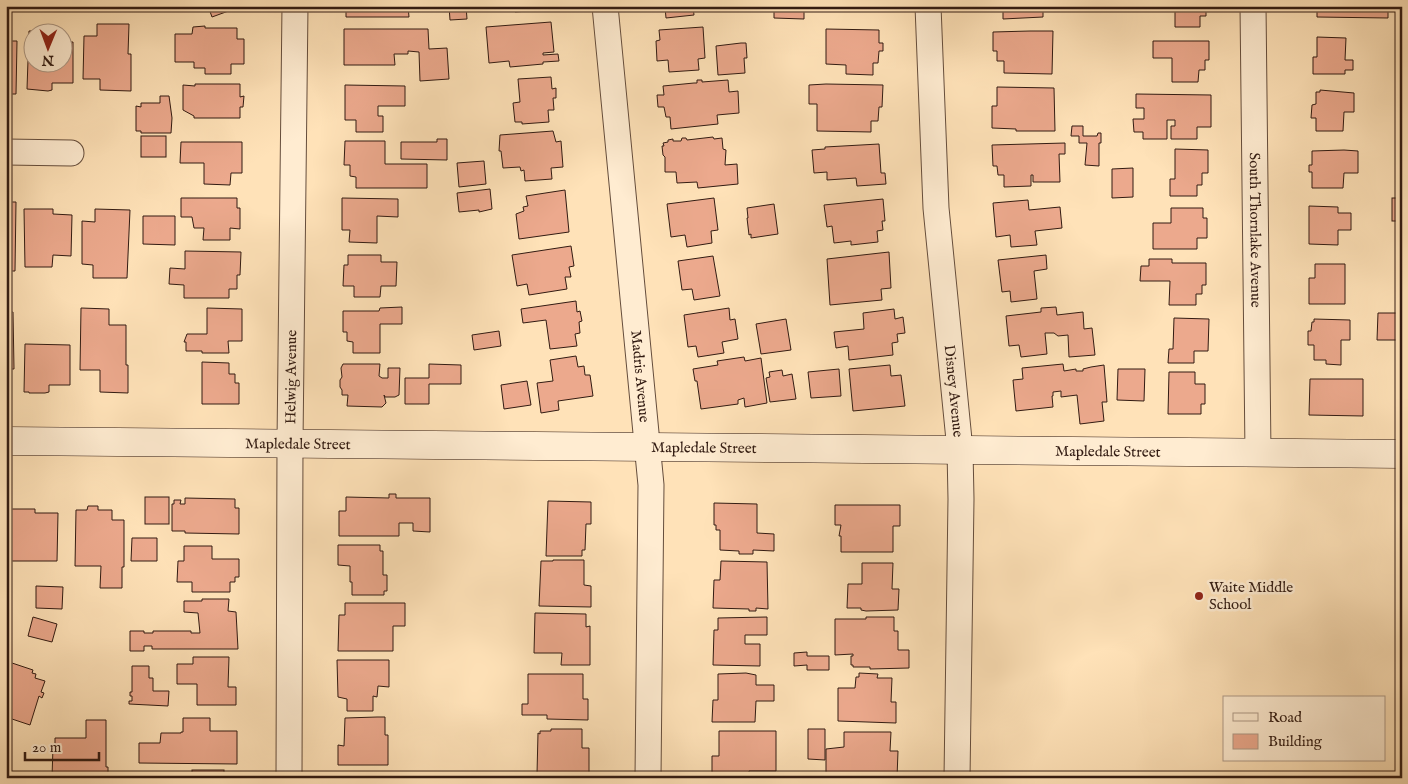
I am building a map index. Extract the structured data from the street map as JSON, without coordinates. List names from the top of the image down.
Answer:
{
  "streets": {
    "street": [
      "South Thornlake Avenue",
      "Madris Avenue",
      "Helwig Avenue",
      "Disney Avenue",
      "Mapledale Street"
    ]
  },
  "crossings": [
    ["South Thornlake Avenue", "Mapledale Street"],
    ["Madris Avenue", "Mapledale Street"],
    ["Helwig Avenue", "Mapledale Street"],
    ["Disney Avenue", "Mapledale Street"]
  ],
  "places": ["Waite Middle School"],
  "legend": ["Road", "Building"],
  "scale_bar": "20 m",
  "north": "bottom"
}
